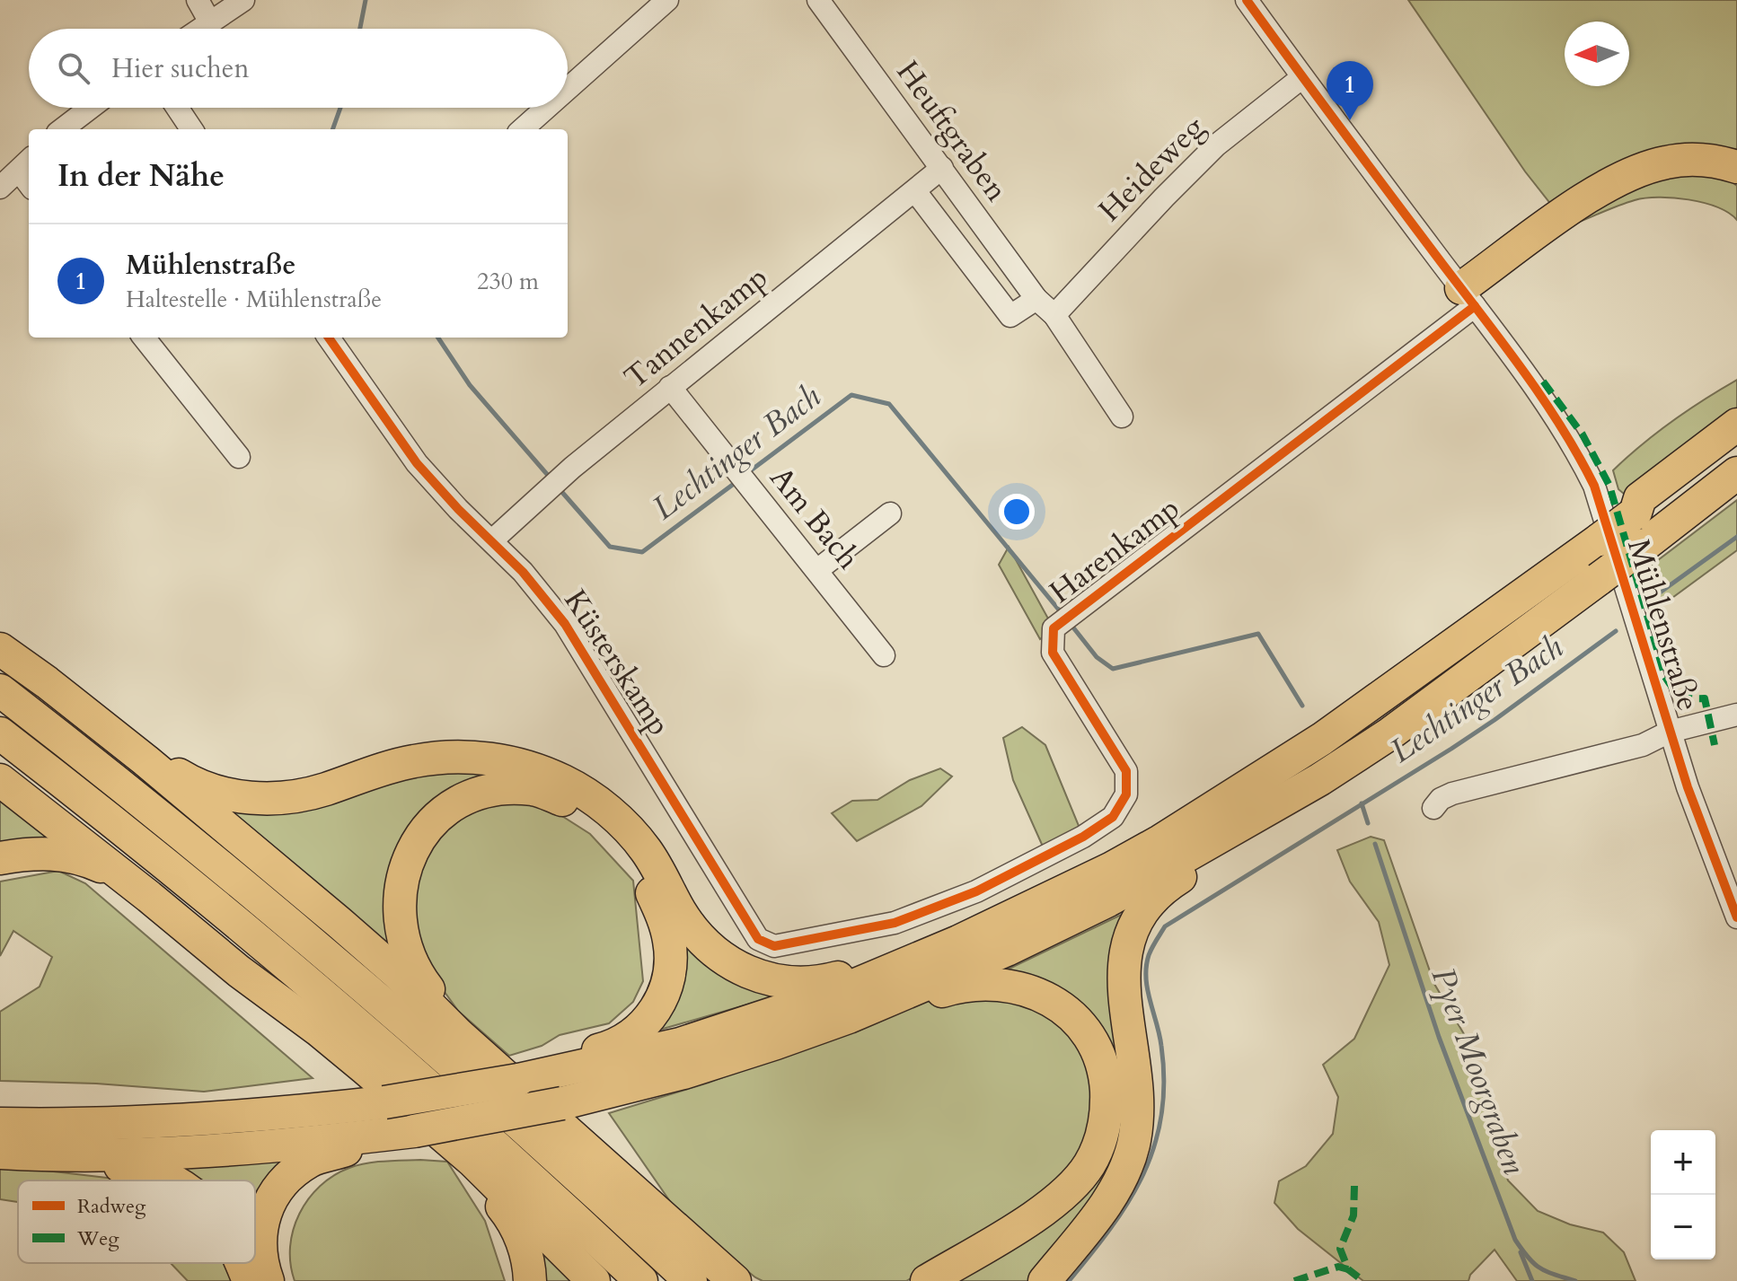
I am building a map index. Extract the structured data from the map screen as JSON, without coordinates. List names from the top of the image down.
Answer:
{
  "streets": {
    "street": [
      "Heuftgraben",
      "Heideweg",
      "Tannenkamp",
      "Am Bach",
      "Harenkamp",
      "Mühlenstraße",
      "Küsterskamp"
    ]
  },
  "crossings": [
    ["Heuftgraben", "Heideweg"],
    ["Heuftgraben", "Tannenkamp"],
    ["Heideweg", "Mühlenstraße"],
    ["Tannenkamp", "Am Bach"],
    ["Tannenkamp", "Küsterskamp"],
    ["Harenkamp", "Mühlenstraße"],
    ["Harenkamp", "Küsterskamp"]
  ],
  "water": ["Lechtinger Bach", "Pyer Moorgraben"],
  "legend": ["Radweg", "Weg"],
  "north": "left",
  "page": {
    "search": "Hier suchen",
    "pins": "1",
    "heading": "In der Nähe",
    "list": [
      {
        "mark": "1",
        "name": "Mühlenstraße",
        "note": "Haltestelle · Mühlenstraße",
        "value": "230 m"
      }
    ],
    "map_buttons": ["+", "−"]
  }
}
